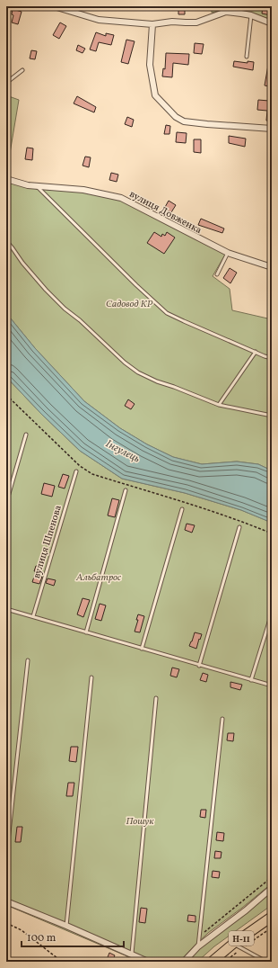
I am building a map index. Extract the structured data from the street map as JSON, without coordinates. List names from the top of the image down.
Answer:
{
  "streets": {
    "main road": ["Н-11"],
    "street": ["вулиця Довженка"],
    "lane": ["вулиця Шпенова"]
  },
  "water": ["Інгулець"],
  "parks": ["Садовод КР", "Альбатрос", "Пошук"],
  "scale_bar": "100 m"
}
